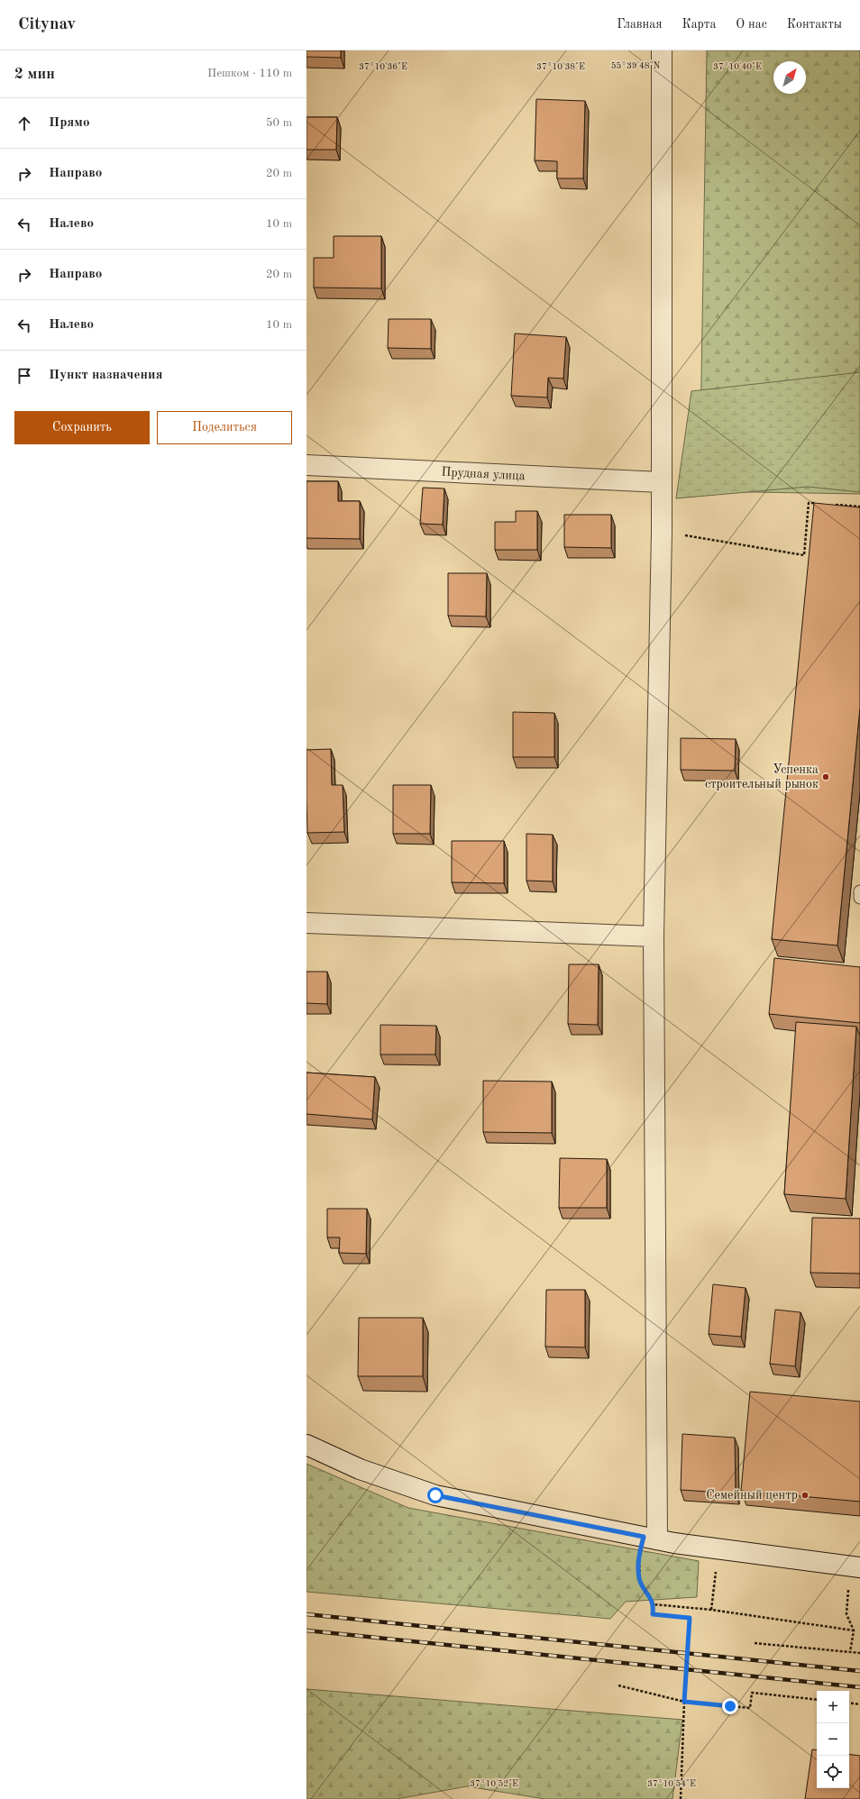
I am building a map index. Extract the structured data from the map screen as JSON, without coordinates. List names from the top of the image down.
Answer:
{
  "streets": {
    "street": ["Прудная улица"]
  },
  "places": ["Успенка строительный рынок", "Семейный центр"],
  "north": "top right",
  "page": {
    "header": "Citynav",
    "nav": [
      "Главная",
      "Карта",
      "О нас",
      "Контакты"
    ],
    "heading": ["2 мин", "Пешком · 110 m"],
    "list": [
      ["Прямо", "50 m"],
      ["Направо", "20 m"],
      ["Налево", "10 m"],
      ["Направо", "20 m"],
      ["Налево", "10 m"],
      "Пункт назначения"
    ],
    "buttons": ["Сохранить", "Поделиться"],
    "map_buttons": ["+", "−"]
  },
  "coordinates": [
    "55°39'48\"N",
    "37°10'36\"E",
    "37°10'38\"E",
    "37°10'40\"E",
    "37°10'52\"E",
    "37°10'54\"E"
  ]
}
